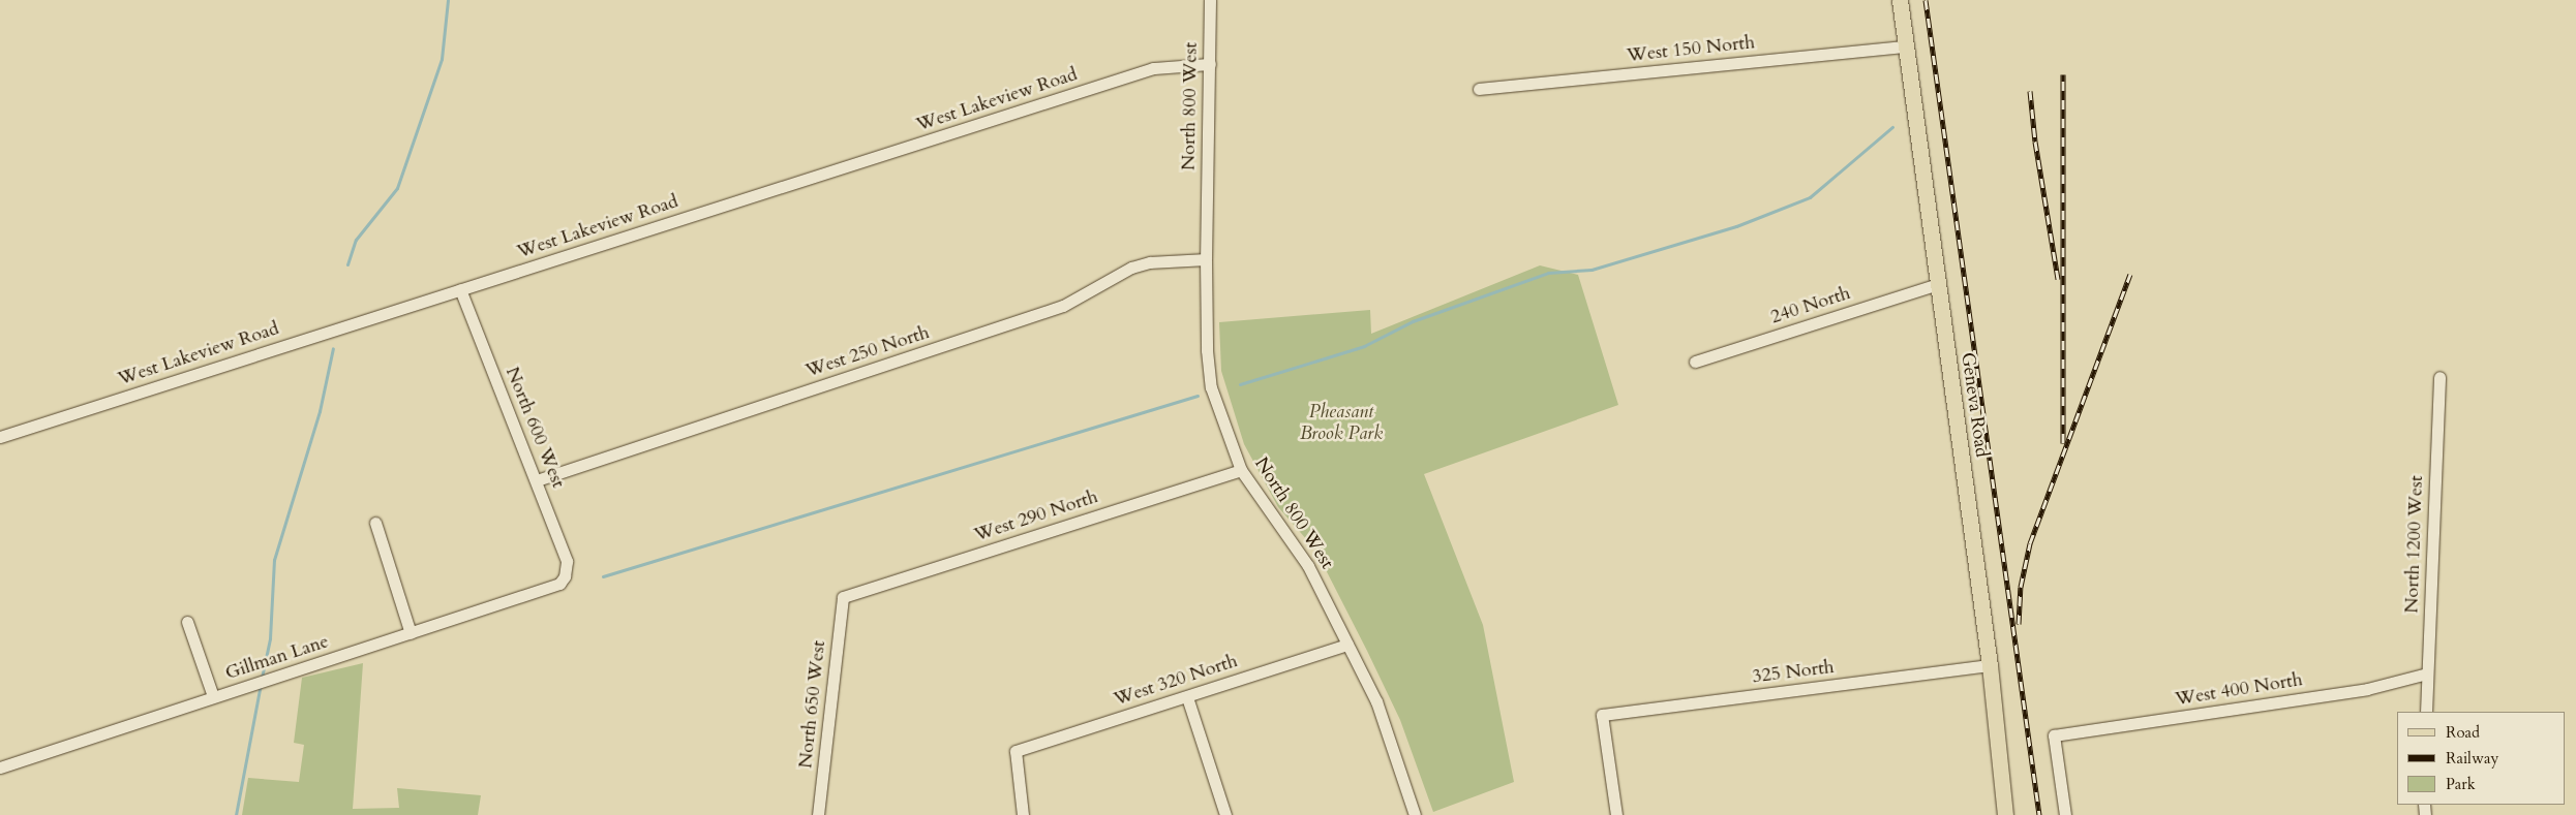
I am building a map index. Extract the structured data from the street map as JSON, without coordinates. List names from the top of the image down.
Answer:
{
  "streets": {
    "main road": ["Geneva Road"],
    "street": [
      "West 150 North",
      "West Lakeview Road",
      "North 800 West",
      "240 North",
      "West 250 North",
      "North 600 West",
      "West 290 North",
      "North 1200 West",
      "Gillman Lane",
      "325 North",
      "West 320 North",
      "West 400 North",
      "North 650 West"
    ]
  },
  "crossings": [
    ["West 150 North", "Geneva Road"],
    ["West Lakeview Road", "North 800 West"],
    ["West Lakeview Road", "North 600 West"],
    ["North 800 West", "West 250 North"],
    ["North 800 West", "West 290 North"],
    ["North 800 West", "West 320 North"],
    ["240 North", "Geneva Road"],
    ["West 250 North", "North 600 West"],
    ["Geneva Road", "325 North"],
    ["North 600 West", "Gillman Lane"],
    ["West 290 North", "North 650 West"],
    ["North 1200 West", "West 400 North"]
  ],
  "parks": ["Pheasant Brook Park"],
  "legend": ["Road", "Railway", "Park"]
}
